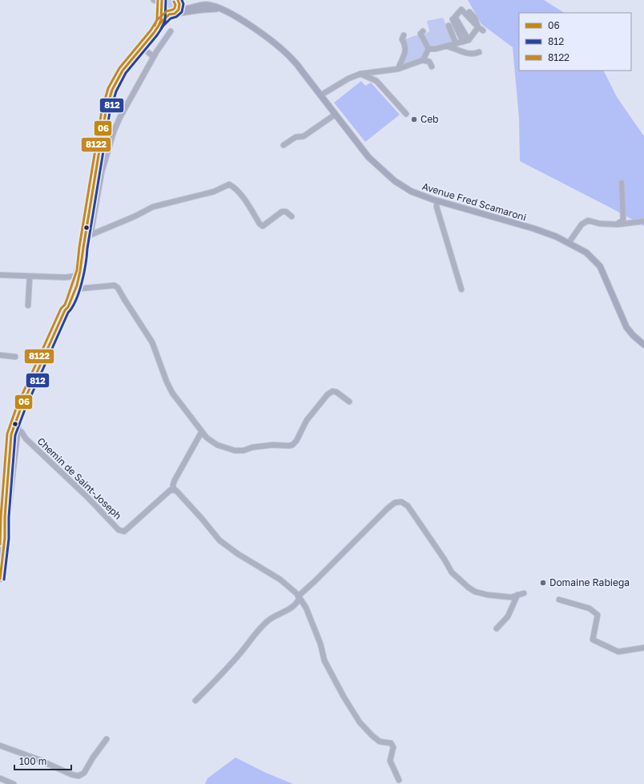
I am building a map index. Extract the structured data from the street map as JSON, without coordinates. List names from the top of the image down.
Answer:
{
  "streets": {
    "main road": ["Avenue Fred Scamaroni"],
    "street": ["Chemin de Saint-Joseph"]
  },
  "places": ["Ceb", "Domaine Rabiega"],
  "lines": ["transit line 06", "transit line 812", "transit line 8122"],
  "legend": ["06", "812", "8122"],
  "scale_bar": "100 m"
}
